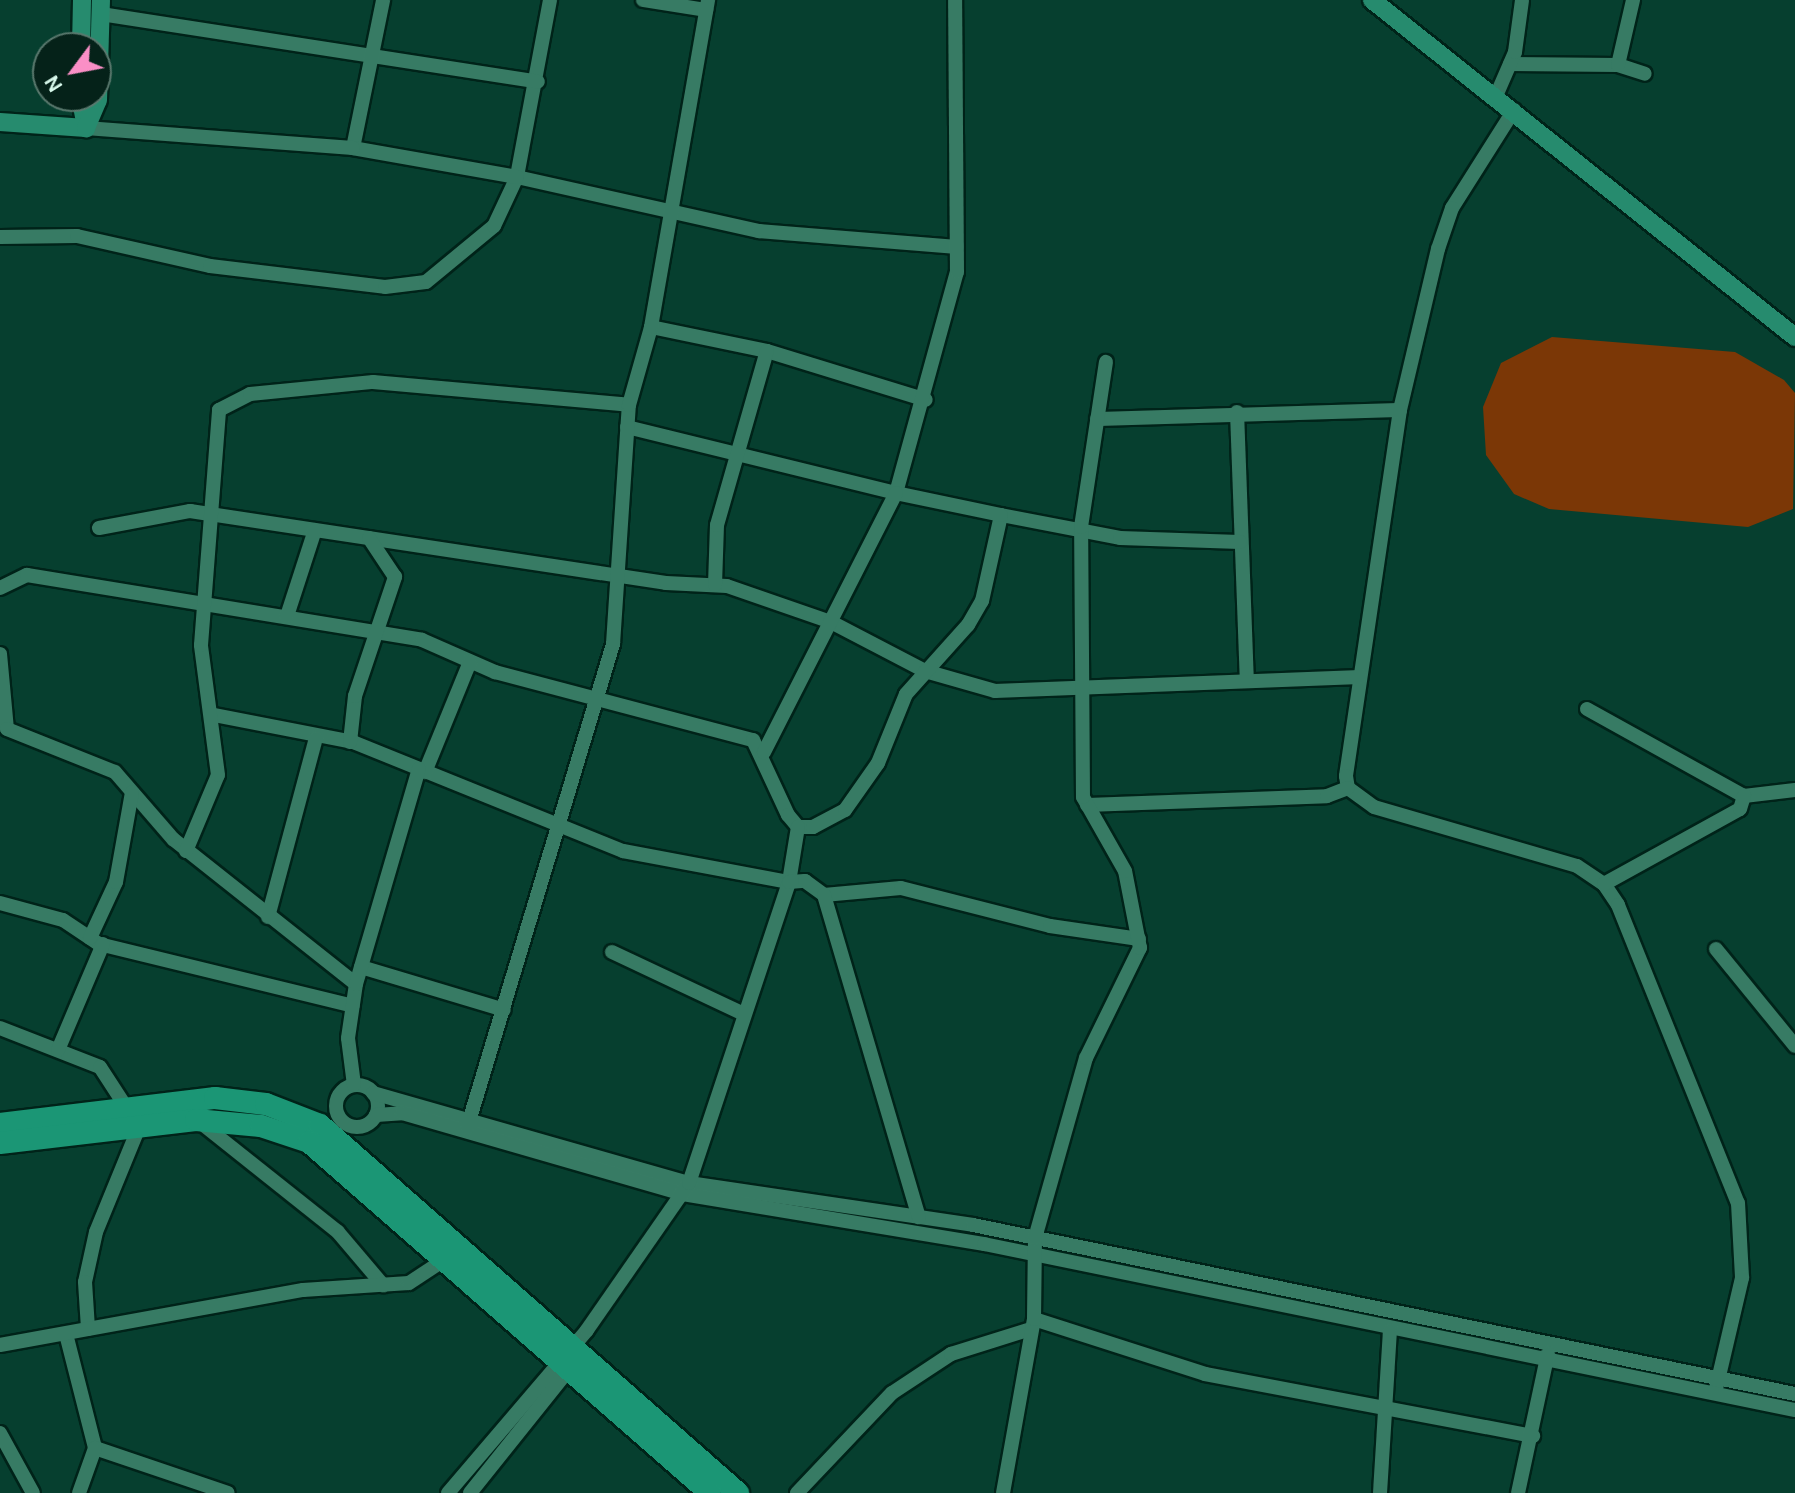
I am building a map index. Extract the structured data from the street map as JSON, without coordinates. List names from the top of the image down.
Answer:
{
  "north": "bottom left"
}
